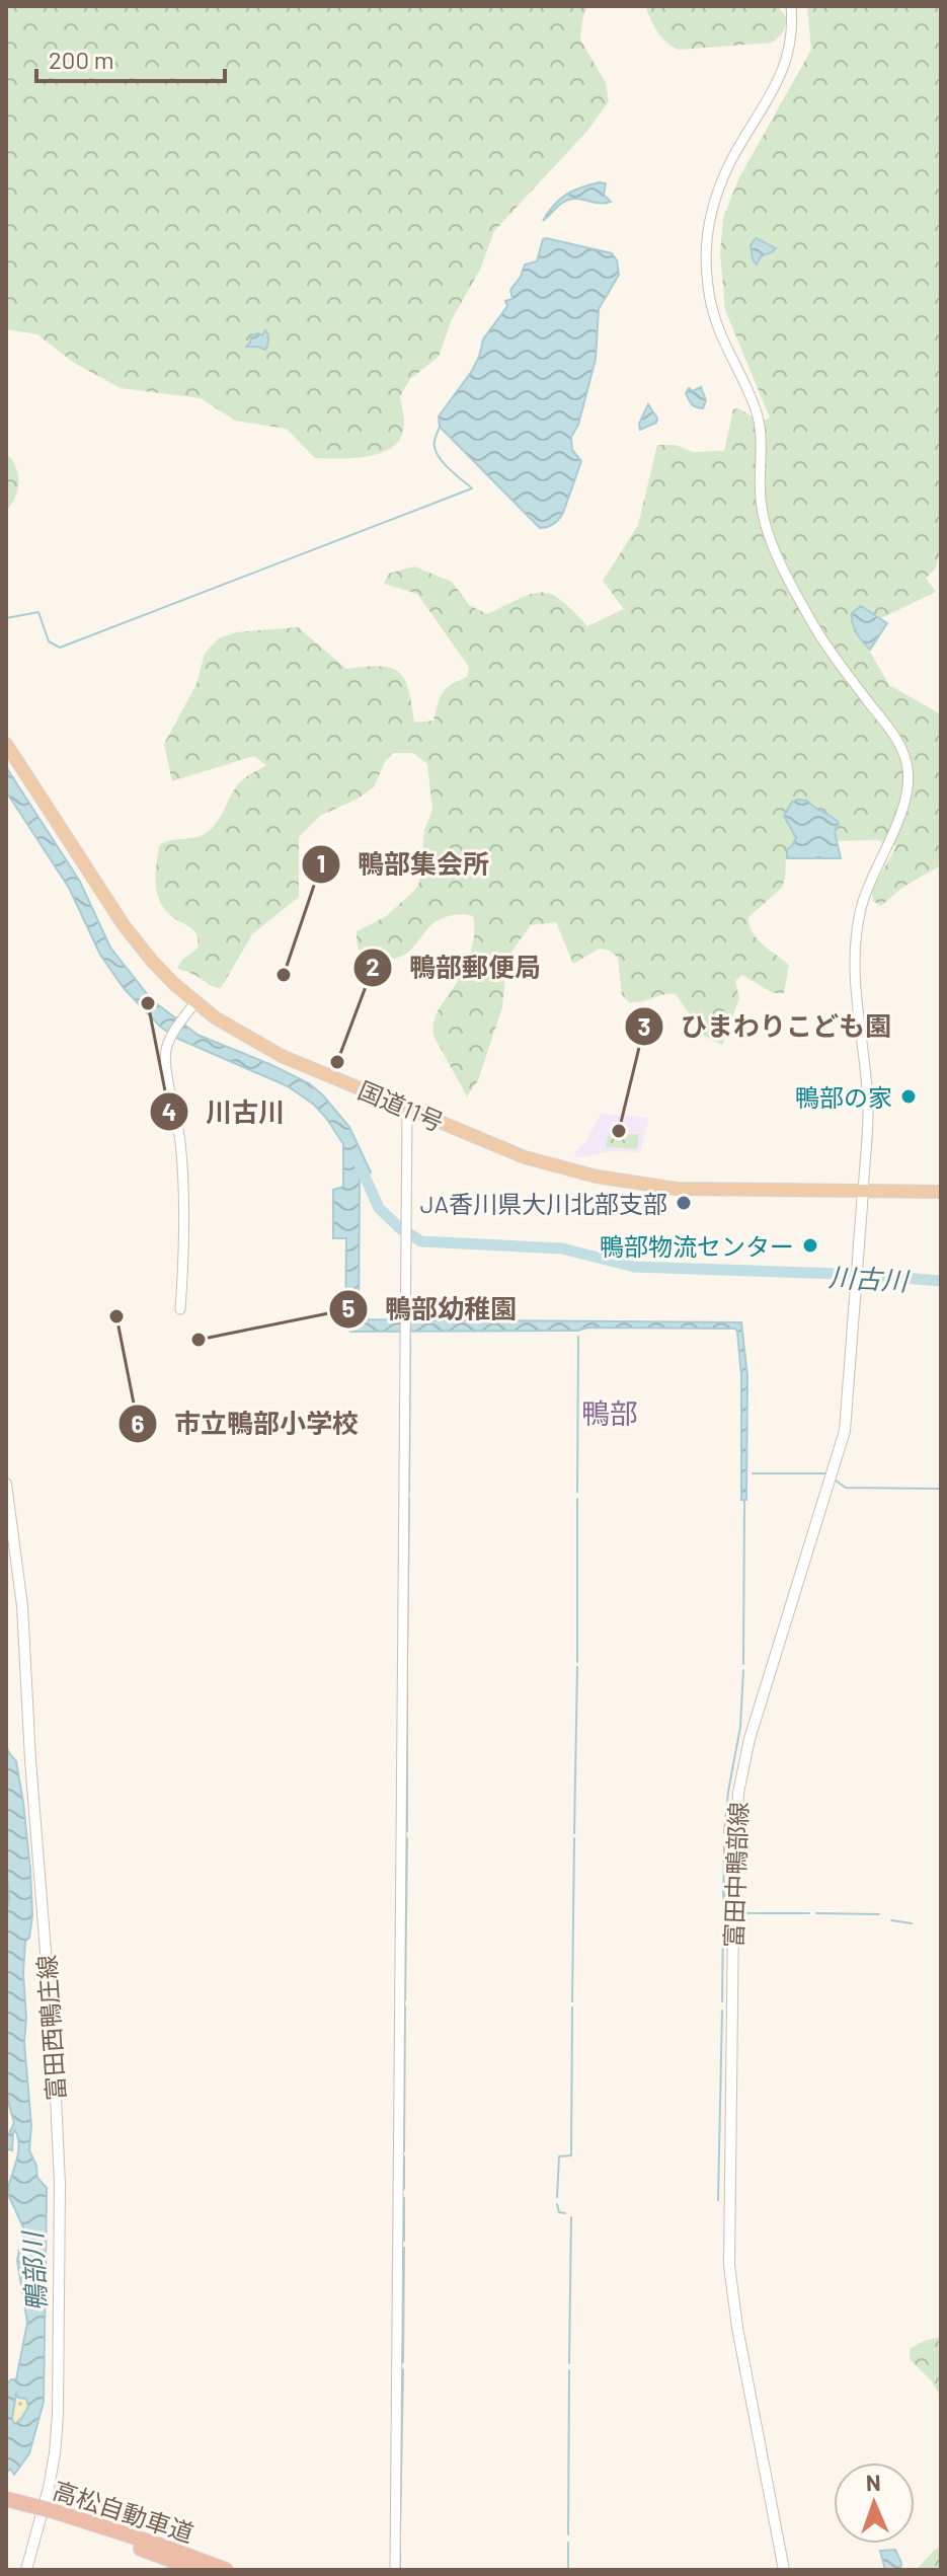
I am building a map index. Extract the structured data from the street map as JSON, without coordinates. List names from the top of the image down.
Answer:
{
  "streets": {
    "highway": ["国道11号", "高松自動車道"],
    "main road": ["富田中鴨部線", "富田西鴨庄線"]
  },
  "crossings": [
    ["国道11号", "富田中鴨部線"]
  ],
  "districts": ["鴨部"],
  "water": ["川古川", "鴨部川"],
  "places": [
    "鴨部集会所",
    "川古川",
    "鴨部郵便局",
    "鴨部の家",
    "ひまわりこども園",
    "JA香川県大川北部支部",
    "鴨部物流センター",
    "市立鴨部小学校",
    "鴨部幼稚園"
  ],
  "scale_bar": "200 m",
  "north": "top"
}
